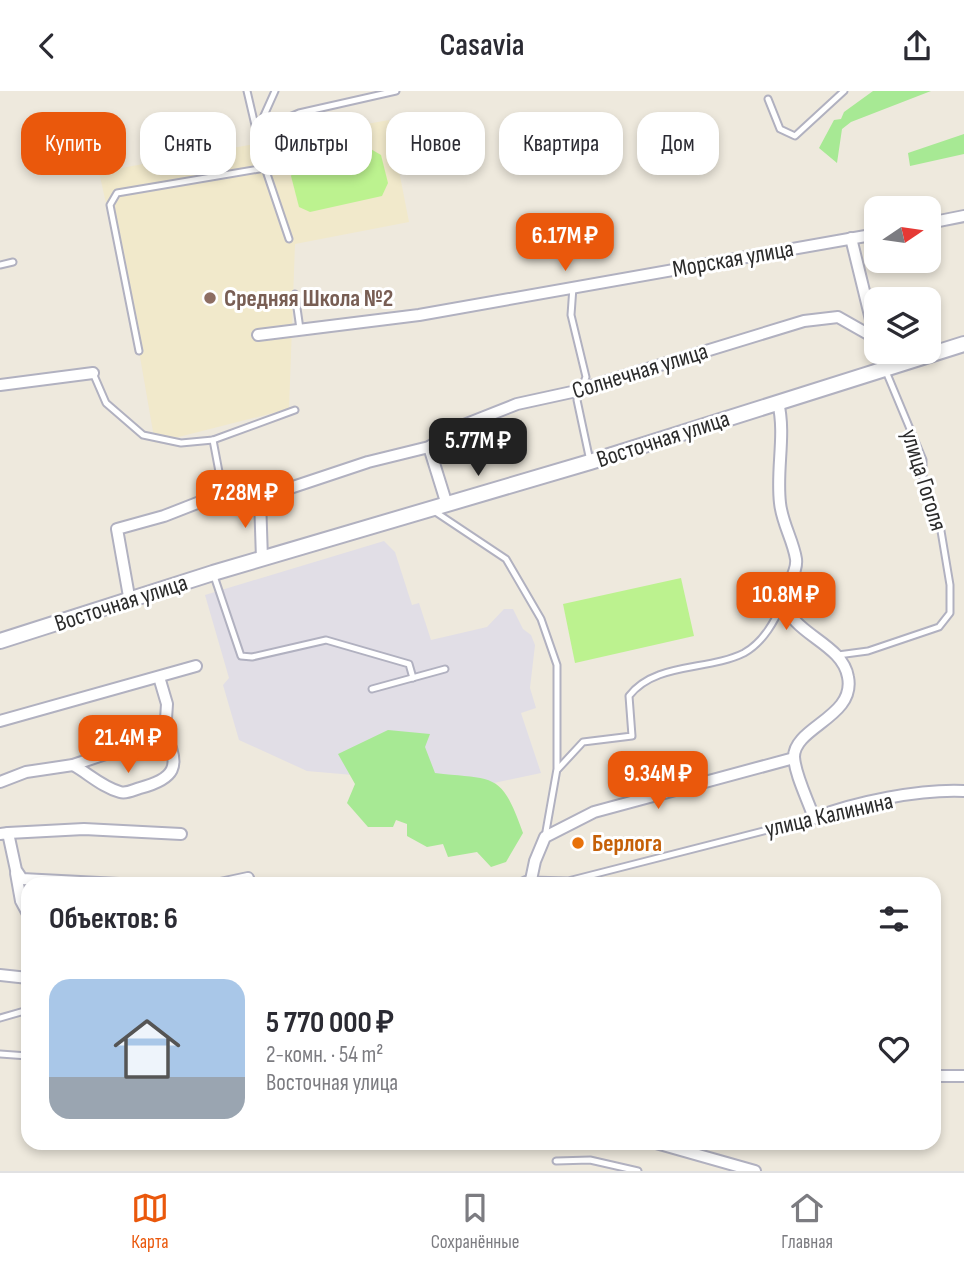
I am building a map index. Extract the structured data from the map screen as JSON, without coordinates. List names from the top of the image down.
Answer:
{
  "streets": {
    "street": [
      "Морская улица",
      "Солнечная улица",
      "Восточная улица",
      "улица Гоголя",
      "улица Калинина"
    ]
  },
  "crossings": [
    ["Солнечная улица", "Восточная улица"],
    ["Восточная улица", "улица Гоголя"]
  ],
  "places": ["Средняя Школа №2", "Берлога"],
  "north": "right",
  "page": {
    "header": "Casavia",
    "chip": [
      "Купить",
      "Снять",
      "Фильтры",
      "Новое",
      "Квартира",
      "Дом"
    ],
    "price": [
      "6.17M ₽",
      "5.77M ₽",
      "7.28M ₽",
      "10.8M ₽",
      "21.4M ₽",
      "9.34M ₽"
    ],
    "heading": "Объектов: 6",
    "list": [
      {
        "name": "5 770 000 ₽",
        "note": "2-комн. · 54 m² · Восточная улица"
      }
    ],
    "tabs": ["Карта", "Сохранённые", "Главная"]
  }
}
